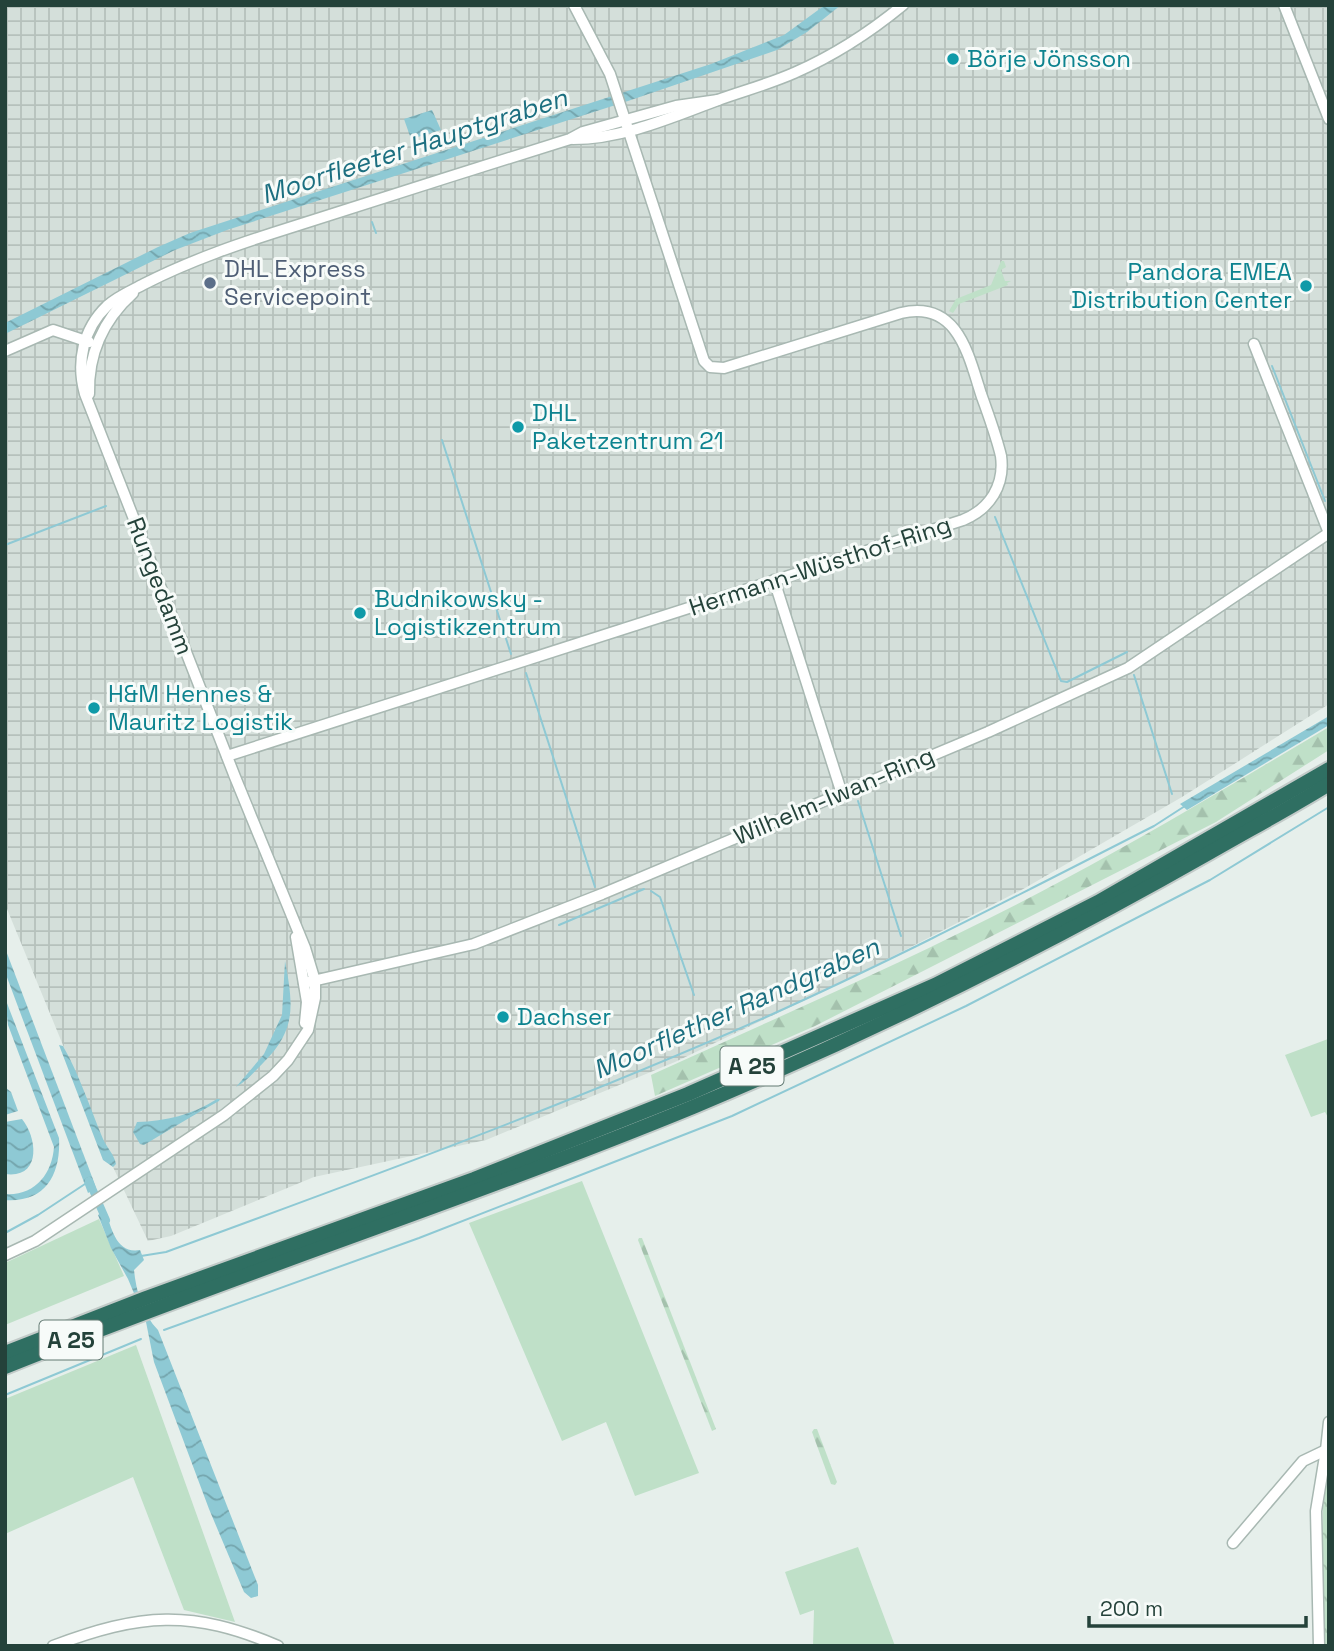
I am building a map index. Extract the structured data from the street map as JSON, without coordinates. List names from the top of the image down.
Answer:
{
  "streets": {
    "highway": ["A 25"],
    "street": ["Hermann-Wüsthof-Ring", "Rungedamm", "Wilhelm-Iwan-Ring"]
  },
  "crossings": [
    ["Hermann-Wüsthof-Ring", "Rungedamm"],
    ["Rungedamm", "Wilhelm-Iwan-Ring"]
  ],
  "water": ["Moorfleeter Hauptgraben", "Moorflether Randgraben"],
  "places": [
    "Börje Jönsson",
    "DHL Express Servicepoint",
    "Pandora EMEA Distribution Center",
    "DHL Paketzentrum 21",
    "Budnikowsky - Logistikzentrum",
    "H&M Hennes & Mauritz Logistik",
    "Dachser"
  ],
  "scale_bar": "200 m"
}
